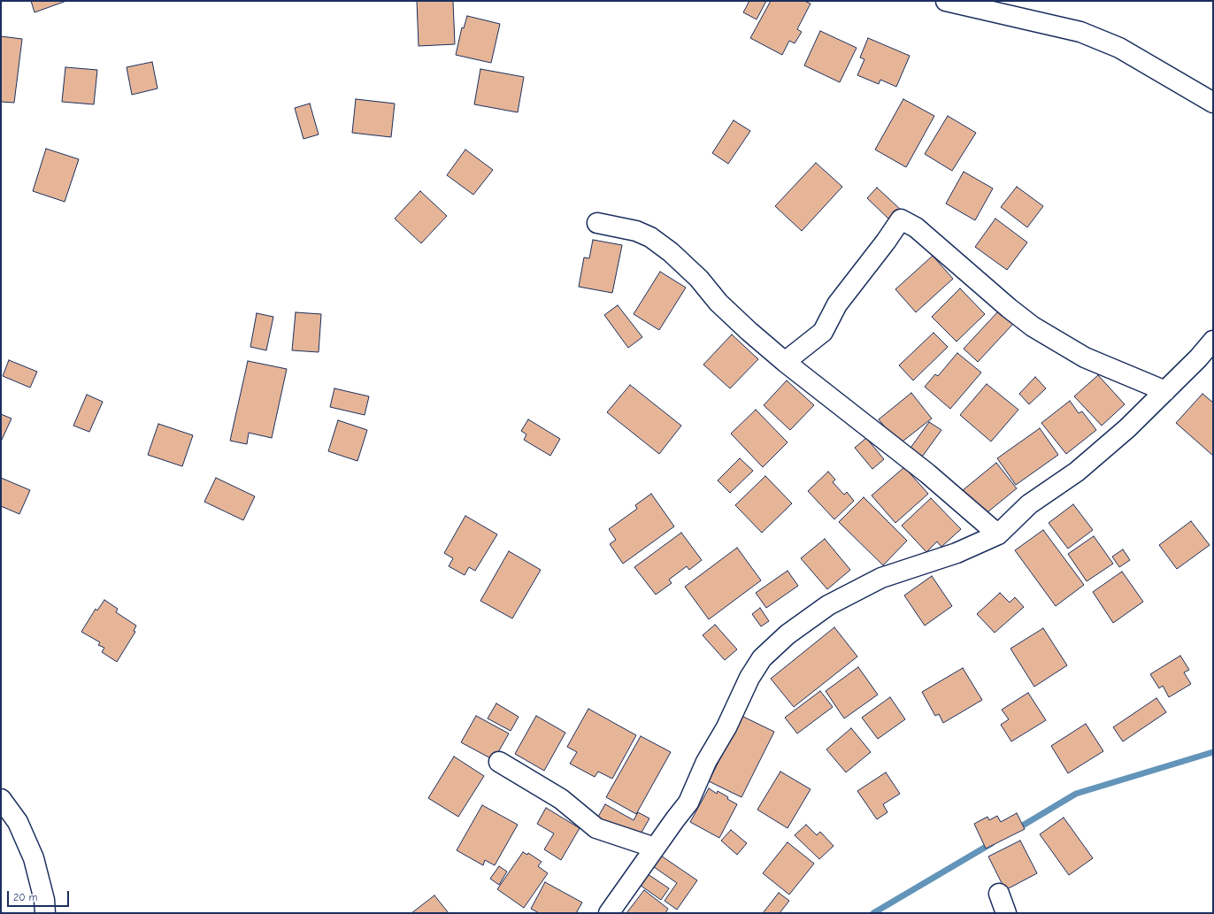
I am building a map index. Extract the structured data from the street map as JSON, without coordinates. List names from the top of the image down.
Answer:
{
  "scale_bar": "20 m"
}
